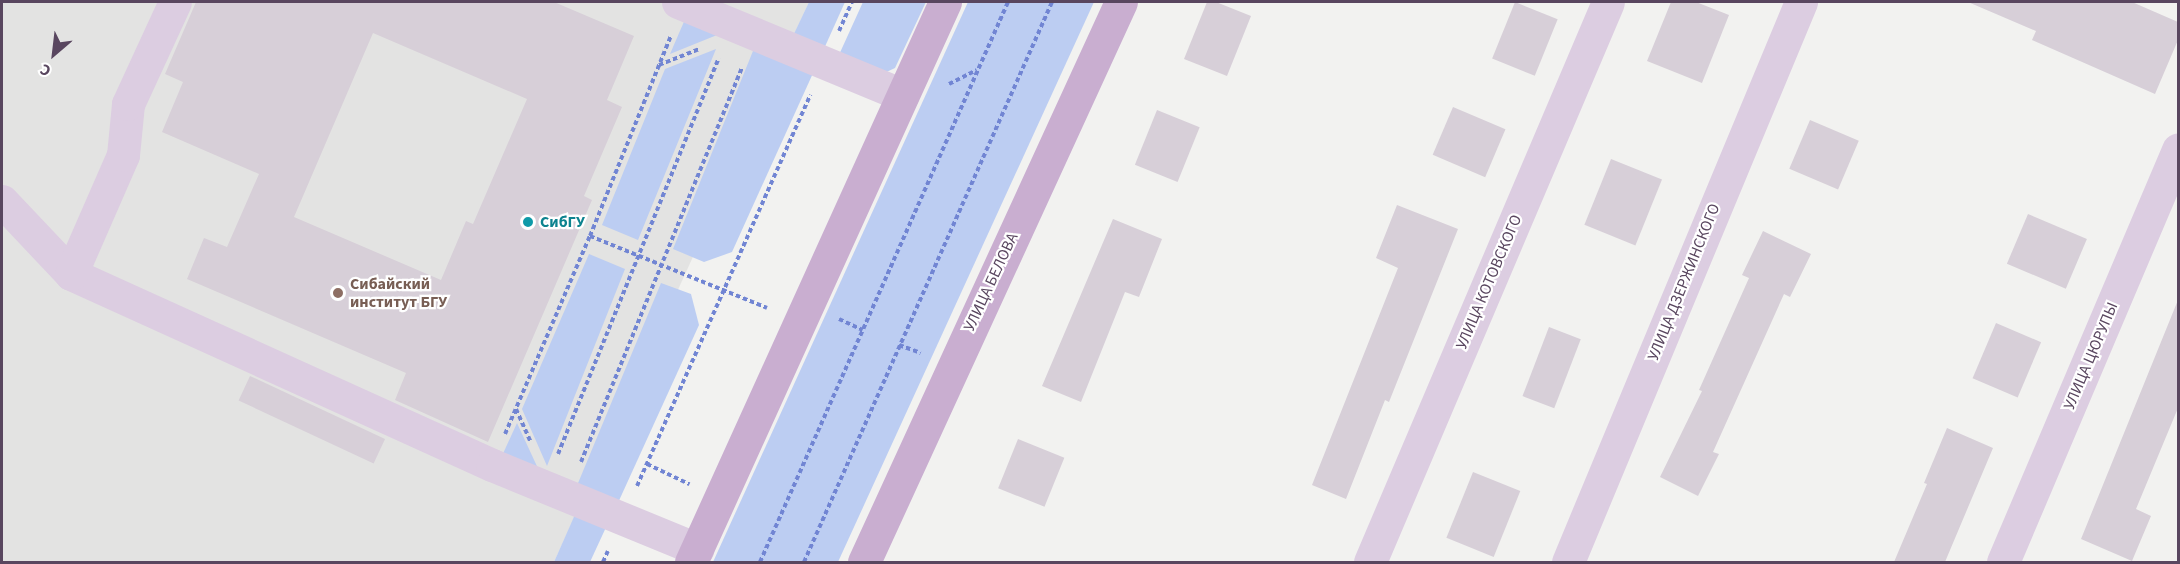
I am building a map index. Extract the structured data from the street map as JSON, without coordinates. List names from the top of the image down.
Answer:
{
  "streets": {
    "main road": ["УЛИЦА БЕЛОВА"],
    "street": ["УЛИЦА КОТОВСКОГО", "УЛИЦА ДЗЕРЖИНСКОГО", "УЛИЦА ЦЮРУПЫ"]
  },
  "places": ["СибГУ", "Сибайский институт БГУ"],
  "north": "bottom left"
}
